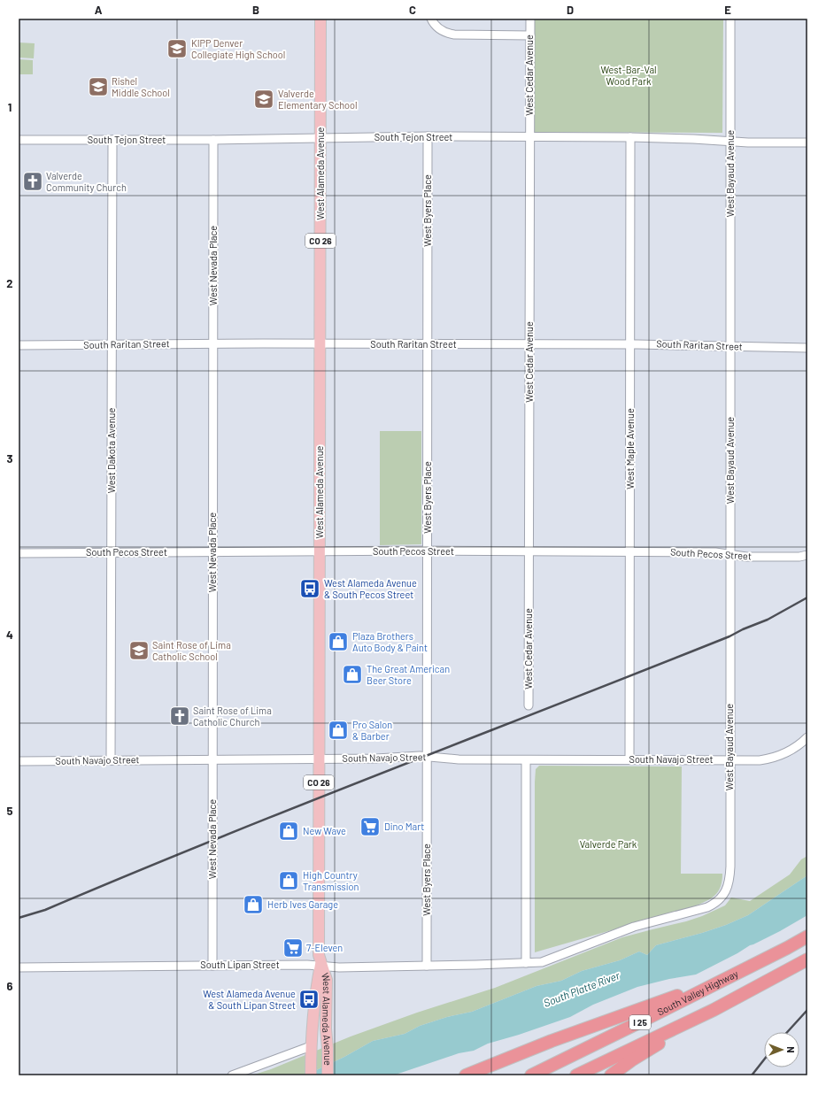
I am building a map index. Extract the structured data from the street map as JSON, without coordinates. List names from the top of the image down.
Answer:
{
  "streets": {
    "highway": ["South Valley Highway", "I 25"],
    "main road": ["West Alameda Avenue", "CO 26"],
    "street": [
      "West Cedar Avenue",
      "South Tejon Street",
      "West Bayaud Avenue",
      "West Byers Place",
      "West Nevada Place",
      "South Raritan Street",
      "West Maple Avenue",
      "West Dakota Avenue",
      "South Pecos Street",
      "South Navajo Street",
      "South Lipan Street"
    ]
  },
  "crossings": [
    ["West Cedar Avenue", "South Tejon Street"],
    ["West Cedar Avenue", "South Raritan Street"],
    ["West Cedar Avenue", "South Pecos Street"],
    ["South Tejon Street", "West Alameda Avenue"],
    ["South Tejon Street", "West Bayaud Avenue"],
    ["South Tejon Street", "West Byers Place"],
    ["South Tejon Street", "West Nevada Place"],
    ["South Tejon Street", "West Maple Avenue"],
    ["South Tejon Street", "West Dakota Avenue"],
    ["West Alameda Avenue", "South Raritan Street"],
    ["West Alameda Avenue", "South Pecos Street"],
    ["West Alameda Avenue", "South Navajo Street"],
    ["West Alameda Avenue", "South Lipan Street"],
    ["West Bayaud Avenue", "South Raritan Street"],
    ["West Bayaud Avenue", "South Pecos Street"],
    ["West Bayaud Avenue", "South Navajo Street"],
    ["West Bayaud Avenue", "South Lipan Street"],
    ["West Byers Place", "South Raritan Street"],
    ["West Byers Place", "South Pecos Street"],
    ["West Byers Place", "South Navajo Street"],
    ["West Byers Place", "South Lipan Street"],
    ["West Nevada Place", "South Raritan Street"],
    ["West Nevada Place", "South Pecos Street"],
    ["West Nevada Place", "South Navajo Street"],
    ["West Nevada Place", "South Lipan Street"],
    ["South Raritan Street", "West Maple Avenue"],
    ["South Raritan Street", "West Dakota Avenue"],
    ["West Maple Avenue", "South Pecos Street"],
    ["West Maple Avenue", "South Navajo Street"],
    ["West Dakota Avenue", "South Pecos Street"],
    ["West Dakota Avenue", "South Navajo Street"]
  ],
  "water": ["South Platte River"],
  "parks": ["West-Bar-Val Wood Park", "Valverde Park"],
  "places": {
    "school or university": [
      "KIPP Denver Collegiate High School",
      "Rishel Middle School",
      "Valverde Elementary School",
      "Saint Rose of Lima Catholic School"
    ],
    "church": ["Valverde Community Church", "Saint Rose of Lima Catholic Church"],
    "bus stop": ["West Alameda Avenue & South Pecos Street", "West Alameda Avenue & South Lipan Street"],
    "shop": [
      "Plaza Brothers Auto Body & Paint",
      "The Great American Beer Store",
      "Pro Salon & Barber",
      "New Wave",
      "High Country Transmission",
      "Herb Ives Garage"
    ],
    "supermarket": ["Dino Mart", "7-Eleven"]
  },
  "north": "right",
  "grid": {
    "columns": [
      "A",
      "B",
      "C",
      "D",
      "E"
    ],
    "rows": [
      "1",
      "2",
      "3",
      "4",
      "5",
      "6"
    ]
  }
}
